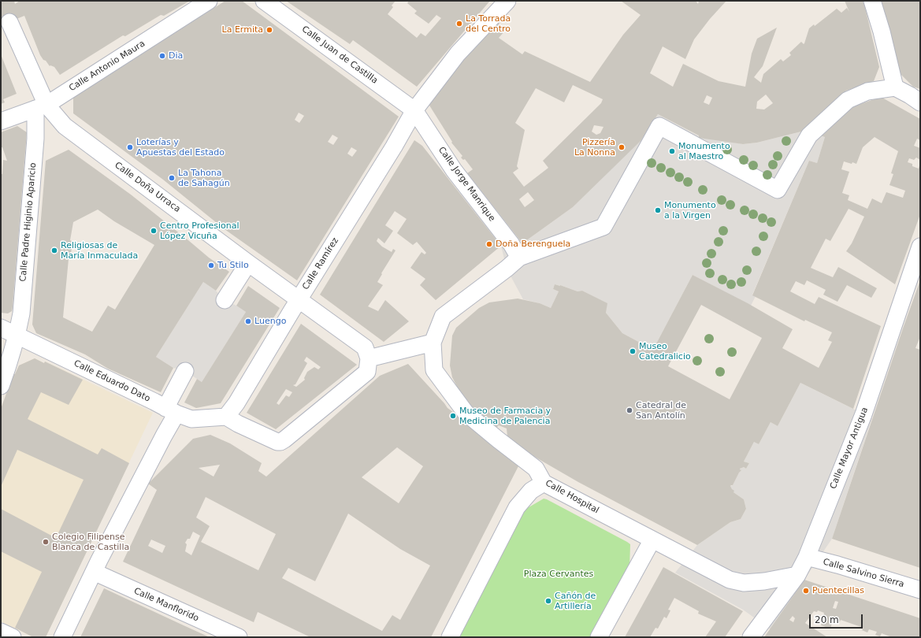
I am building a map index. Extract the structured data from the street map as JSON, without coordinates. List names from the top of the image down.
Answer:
{
  "streets": {
    "street": [
      "Calle Juan de Castilla",
      "Calle Antonio Maura",
      "Calle Jorge Manrique",
      "Calle Doña Urraca",
      "Calle Padre Higinio Aparicio",
      "Calle Ramírez",
      "Calle Eduardo Dato",
      "Calle Mayor Antigua",
      "Calle Hospital",
      "Calle Salvino Sierra",
      "Calle Manflorido"
    ]
  },
  "crossings": [
    ["Calle Juan de Castilla", "Calle Jorge Manrique"],
    ["Calle Juan de Castilla", "Calle Ramírez"],
    ["Calle Antonio Maura", "Calle Doña Urraca"],
    ["Calle Antonio Maura", "Calle Padre Higinio Aparicio"],
    ["Calle Jorge Manrique", "Calle Ramírez"],
    ["Calle Jorge Manrique", "Calle Hospital"],
    ["Calle Doña Urraca", "Calle Padre Higinio Aparicio"],
    ["Calle Doña Urraca", "Calle Ramírez"],
    ["Calle Padre Higinio Aparicio", "Calle Eduardo Dato"],
    ["Calle Ramírez", "Calle Eduardo Dato"],
    ["Calle Mayor Antigua", "Calle Hospital"],
    ["Calle Mayor Antigua", "Calle Salvino Sierra"]
  ],
  "parks": ["Plaza Cervantes"],
  "places": [
    "La Torrada del Centro",
    "La Ermita",
    "Dia",
    "Loterías y Apuestas del Estado",
    "Pizzería La Nonna",
    "Monumento al Maestro",
    "La Tahona de Sahagún",
    "Monumento a la Virgen",
    "Centro Profesional López Vicuña",
    "Doña Berenguela",
    "Religiosas de María Inmaculada",
    "Tu Stilo",
    "Luengo",
    "Museo Catedralicio",
    "Catedral de San Antolín",
    "Museo de Farmacia y Medicina de Palencia",
    "Colegio Filipense Blanca de Castilla",
    "Puentecillas",
    "Cañón de Artillería"
  ],
  "scale_bar": "20 m"
}
